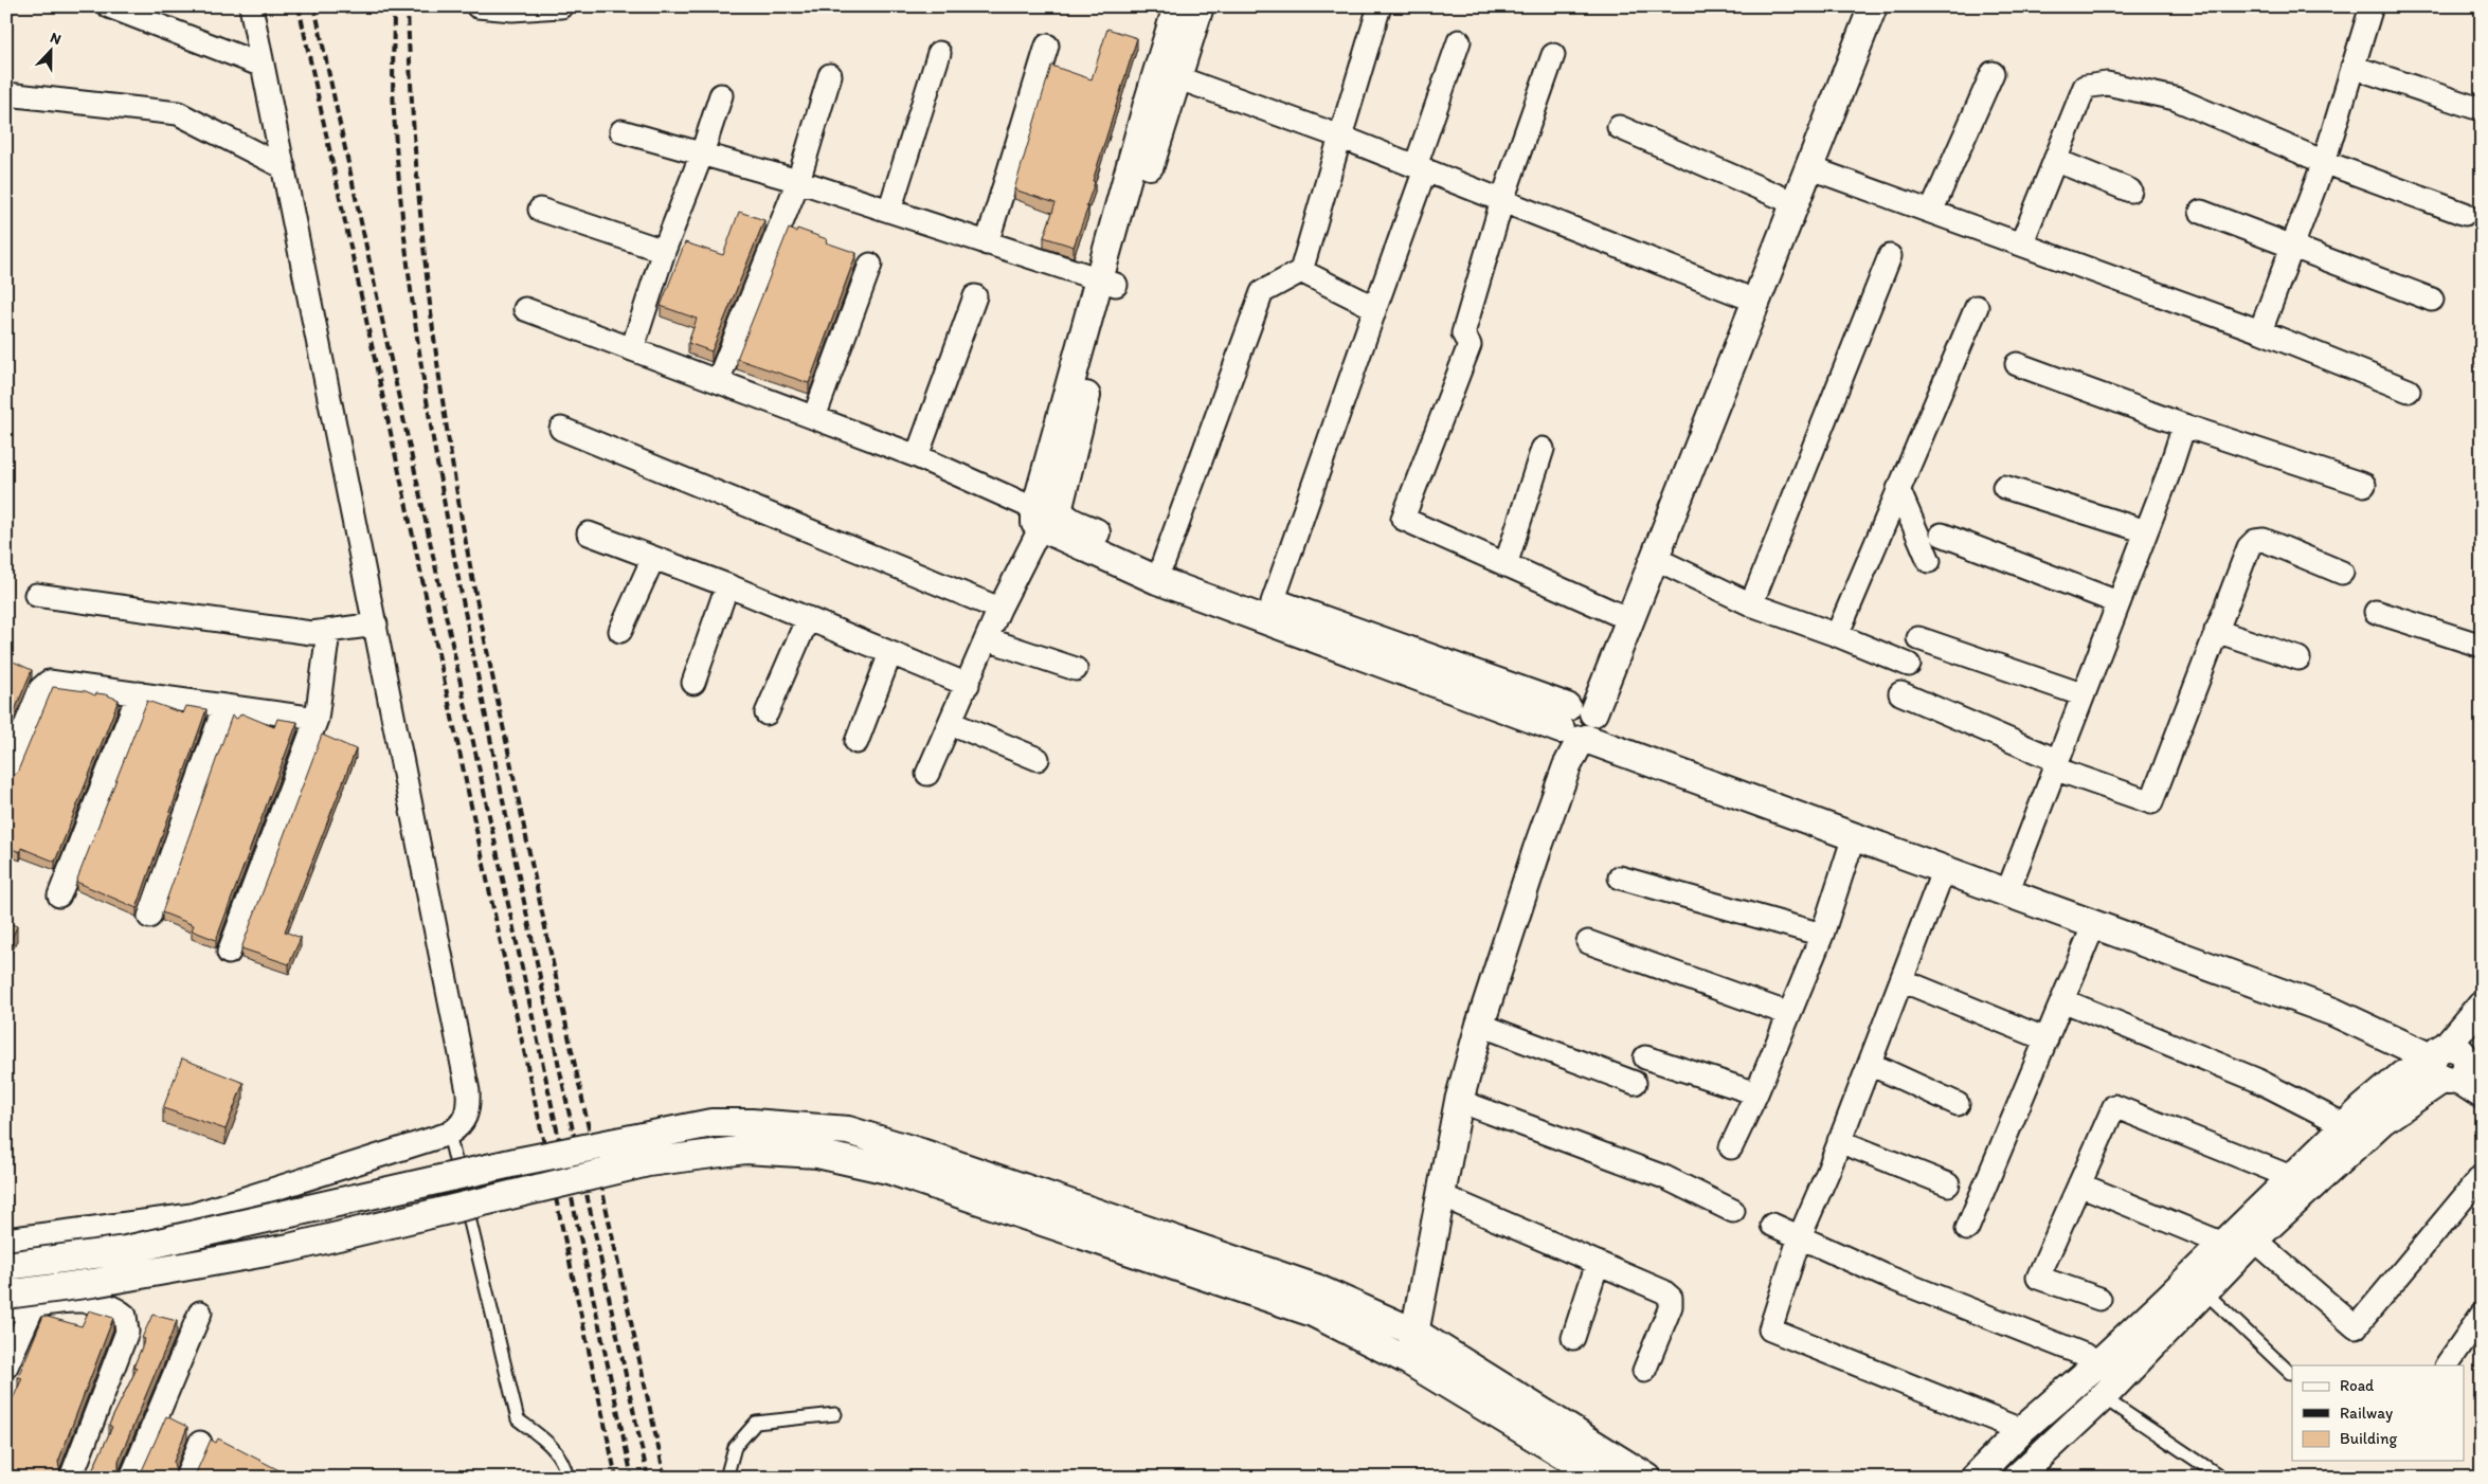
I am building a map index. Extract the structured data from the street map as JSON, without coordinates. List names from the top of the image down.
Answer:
{
  "legend": ["Road", "Railway", "Building"],
  "north": "top"
}
